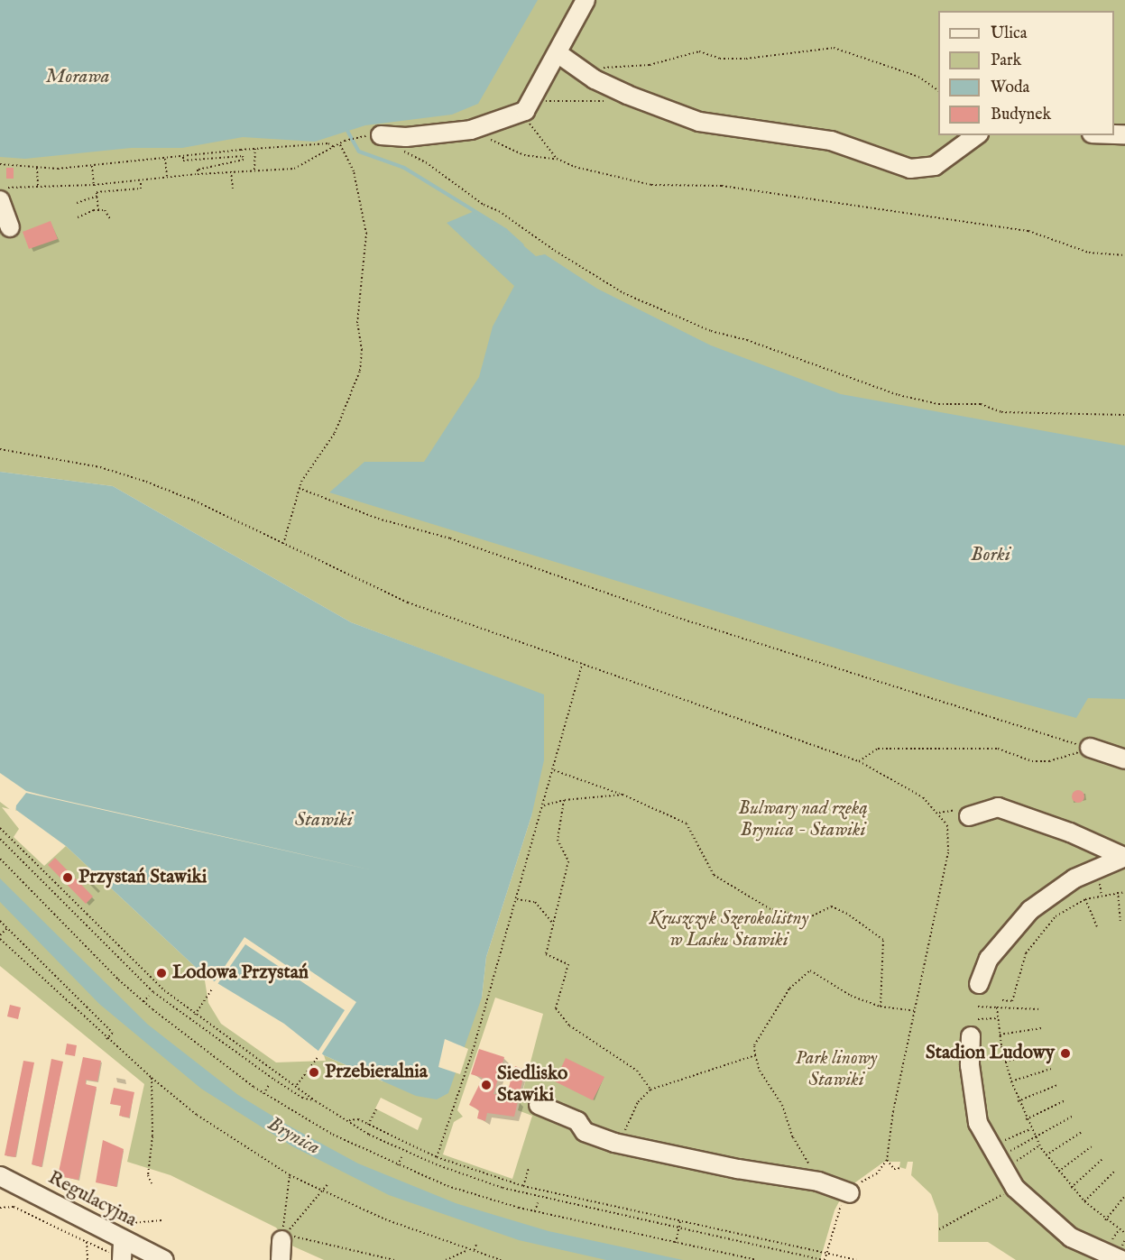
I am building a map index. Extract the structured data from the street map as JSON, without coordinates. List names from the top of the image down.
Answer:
{
  "streets": {
    "street": ["Regulacyjna"]
  },
  "water": [
    "Morawa",
    "Borki",
    "Stawiki",
    "Brynica"
  ],
  "parks": ["Bulwary nad rzeką Brynica - Stawiki", "Kruszczyk Szerokolistny w Lasku Stawiki", "Park linowy Stawiki"],
  "places": [
    "Przystań Stawiki",
    "Lodowa Przystań",
    "Stadion Ludowy",
    "Przebieralnia",
    "Siedlisko Stawiki"
  ],
  "legend": [
    "Ulica",
    "Park",
    "Woda",
    "Budynek"
  ]
}
